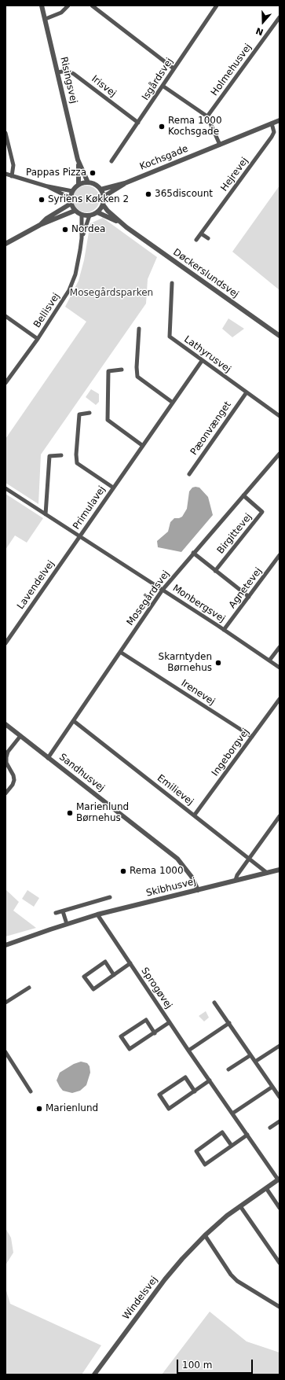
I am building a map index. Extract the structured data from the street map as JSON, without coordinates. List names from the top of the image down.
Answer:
{
  "streets": {
    "street": [
      "Holmehusvej",
      "Isgårdsvej",
      "Risingsvej",
      "Irisvej",
      "Kochsgade",
      "Hejrevej",
      "Døckerslundsvej",
      "Bellisvej",
      "Lathyrusvej",
      "Pæonvænget",
      "Primulavej",
      "Birgittevej",
      "Lavendelvej",
      "Agnetevej",
      "Mosegårdsvej",
      "Monbergsvej",
      "Irenevej",
      "Ingeborgvej",
      "Sandhusvej",
      "Emilievej",
      "Skibhusvej",
      "Sprogøvej",
      "Windelsvej"
    ]
  },
  "crossings": [
    ["Isgårdsvej", "Irisvej"],
    ["Risingsvej", "Irisvej"],
    ["Risingsvej", "Kochsgade"],
    ["Risingsvej", "Døckerslundsvej"],
    ["Risingsvej", "Bellisvej"],
    ["Kochsgade", "Hejrevej"],
    ["Kochsgade", "Døckerslundsvej"],
    ["Kochsgade", "Bellisvej"],
    ["Døckerslundsvej", "Bellisvej"],
    ["Lathyrusvej", "Pæonvænget"],
    ["Lathyrusvej", "Primulavej"],
    ["Primulavej", "Lavendelvej"],
    ["Primulavej", "Monbergsvej"],
    ["Birgittevej", "Mosegårdsvej"],
    ["Lavendelvej", "Monbergsvej"],
    ["Agnetevej", "Monbergsvej"],
    ["Mosegårdsvej", "Monbergsvej"],
    ["Mosegårdsvej", "Irenevej"],
    ["Mosegårdsvej", "Sandhusvej"],
    ["Mosegårdsvej", "Emilievej"],
    ["Irenevej", "Ingeborgvej"],
    ["Ingeborgvej", "Emilievej"],
    ["Sandhusvej", "Skibhusvej"],
    ["Emilievej", "Skibhusvej"],
    ["Skibhusvej", "Sprogøvej"],
    ["Sprogøvej", "Windelsvej"]
  ],
  "parks": ["Mosegårdsparken"],
  "places": [
    "Rema 1000 Kochsgade",
    "Pappas Pizza",
    "365discount",
    "Syriens Køkken 2",
    "Nordea",
    "Skarntyden Børnehus",
    "Marienlund Børnehus",
    "Rema 1000",
    "Marienlund"
  ],
  "scale_bar": "100 m",
  "north": "bottom"
}
